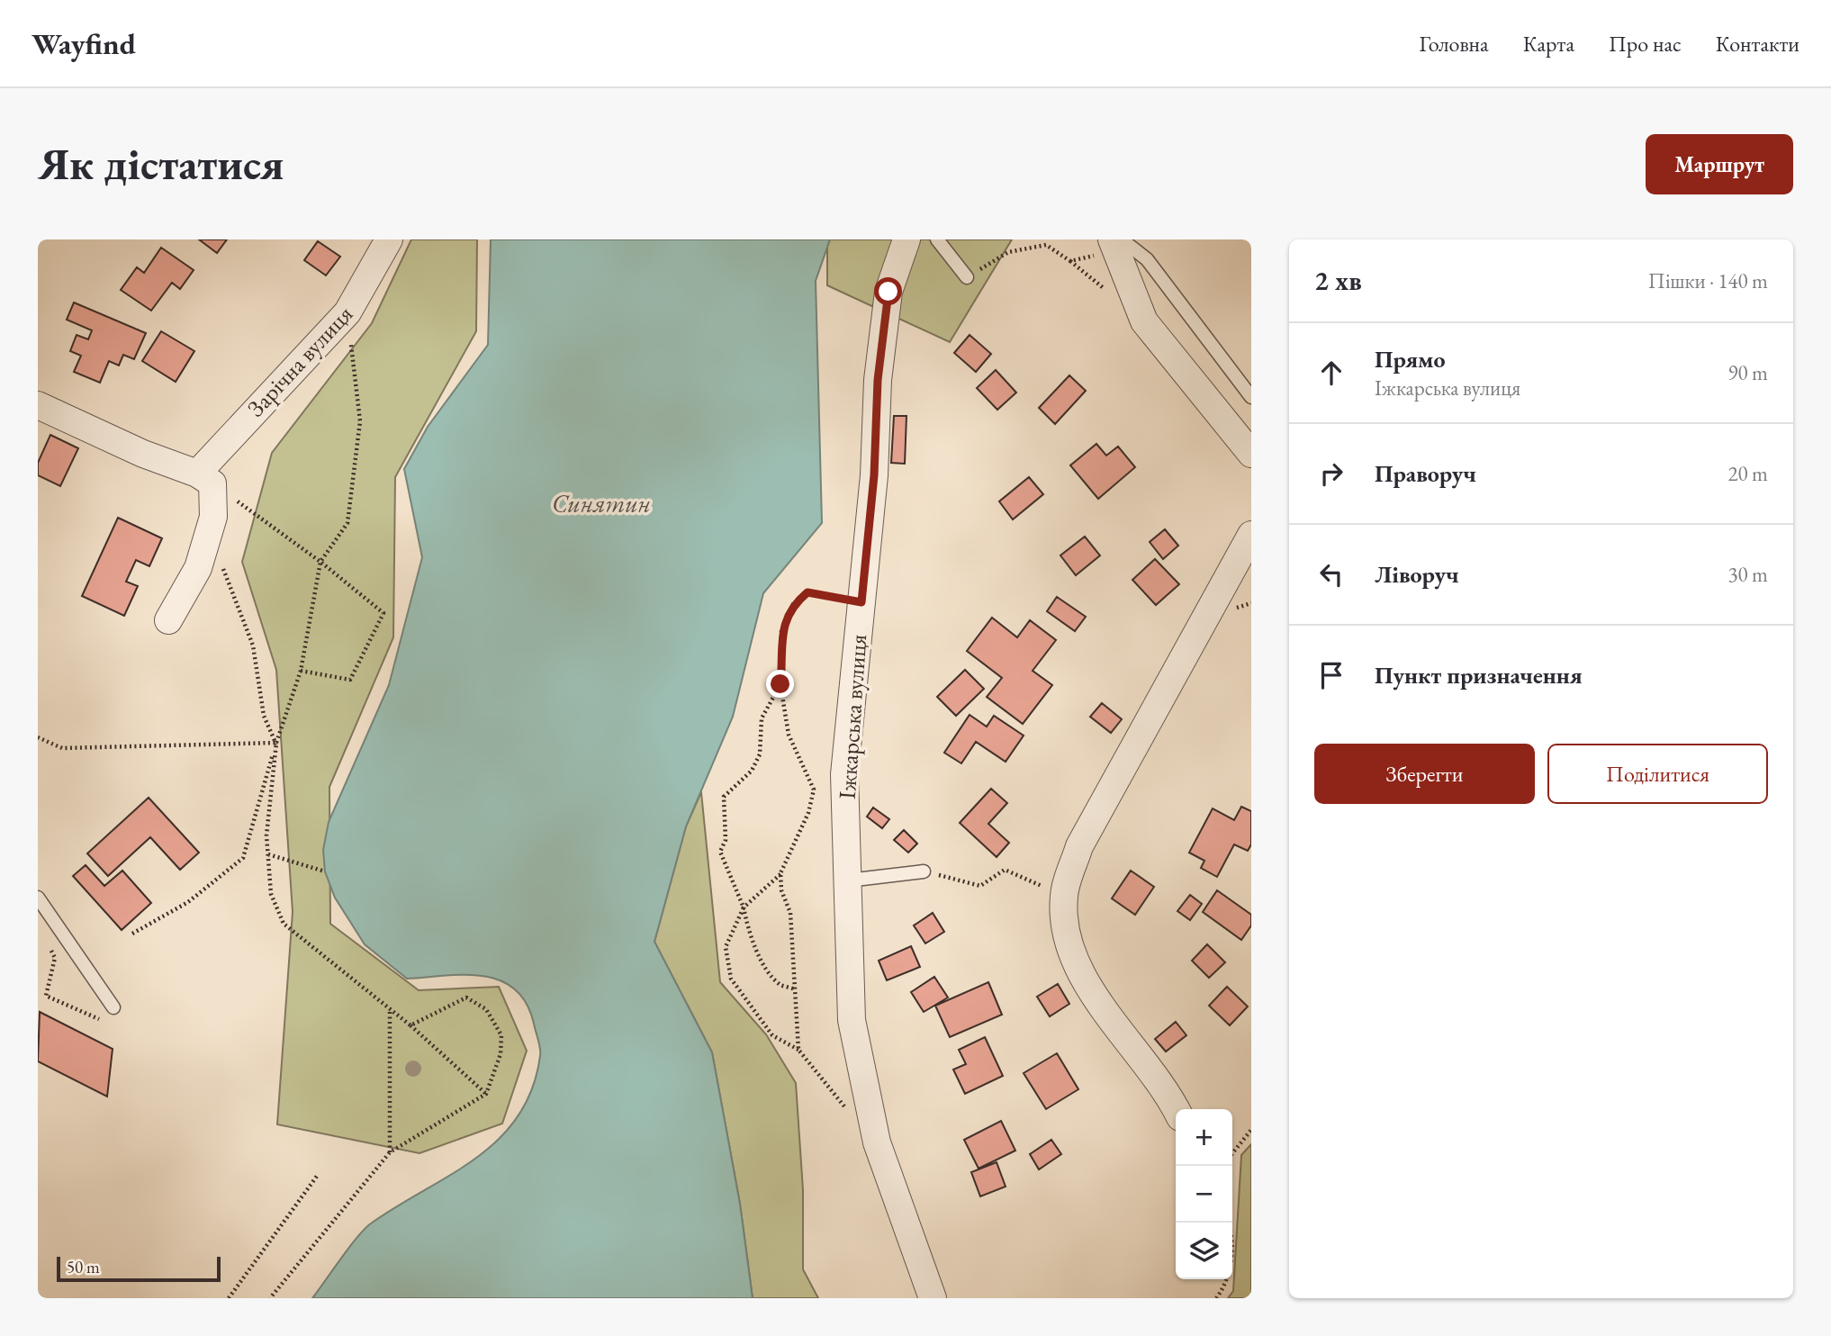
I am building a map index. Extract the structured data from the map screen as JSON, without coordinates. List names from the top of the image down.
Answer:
{
  "streets": {
    "street": ["Зарічна вулиця", "Іжкарська вулиця"]
  },
  "water": ["Синятин"],
  "scale_bar": "50 m",
  "page": {
    "header": "Wayfind",
    "nav": [
      "Головна",
      "Карта",
      "Про нас",
      "Контакти"
    ],
    "buttons": [
      "Маршрут",
      ["Зберегти", "Поділитися"]
    ],
    "title": "Як дістатися",
    "heading": ["2 хв", "Пішки · 140 m"],
    "list": [
      ["Прямо", "Іжкарська вулиця", "90 m"],
      ["Праворуч", "20 m"],
      ["Ліворуч", "30 m"],
      "Пункт призначення"
    ],
    "map_buttons": ["+", "−"],
    "scale": "50 m"
  }
}
